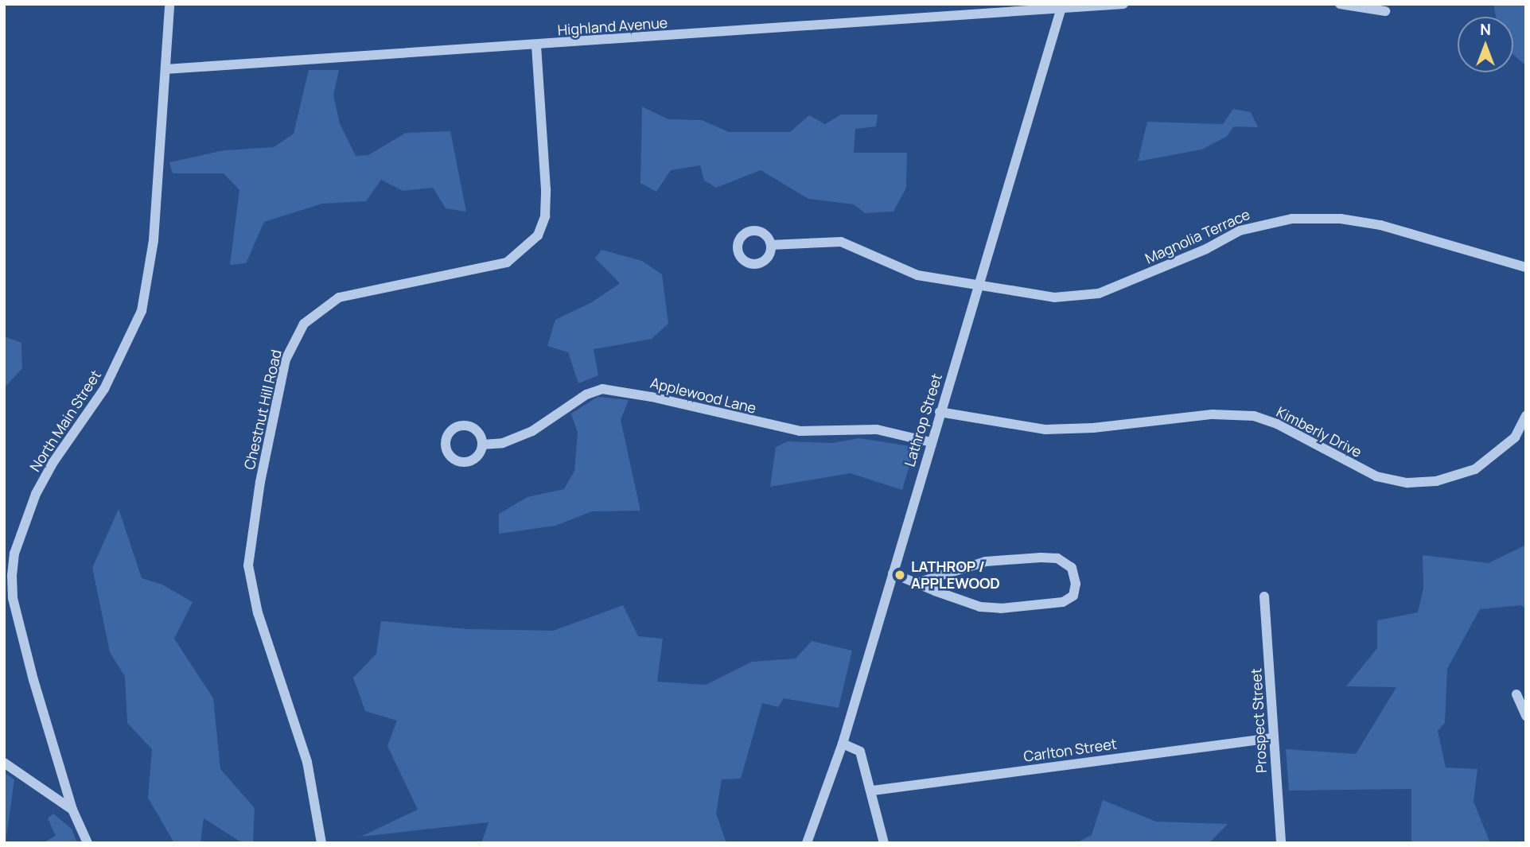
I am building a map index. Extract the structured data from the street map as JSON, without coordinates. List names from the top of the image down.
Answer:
{
  "streets": {
    "street": [
      "Highland Avenue",
      "Magnolia Terrace",
      "Applewood Lane",
      "Chestnut Hill Road",
      "Lathrop Street",
      "North Main Street",
      "Kimberly Drive",
      "Prospect Street",
      "Carlton Street"
    ]
  },
  "crossings": [
    ["Highland Avenue", "Chestnut Hill Road"],
    ["Highland Avenue", "Lathrop Street"],
    ["Highland Avenue", "North Main Street"],
    ["Magnolia Terrace", "Lathrop Street"],
    ["Applewood Lane", "Lathrop Street"],
    ["Lathrop Street", "Kimberly Drive"],
    ["Prospect Street", "Carlton Street"]
  ],
  "places": ["LATHROP / APPLEWOOD"],
  "north": "top"
}
